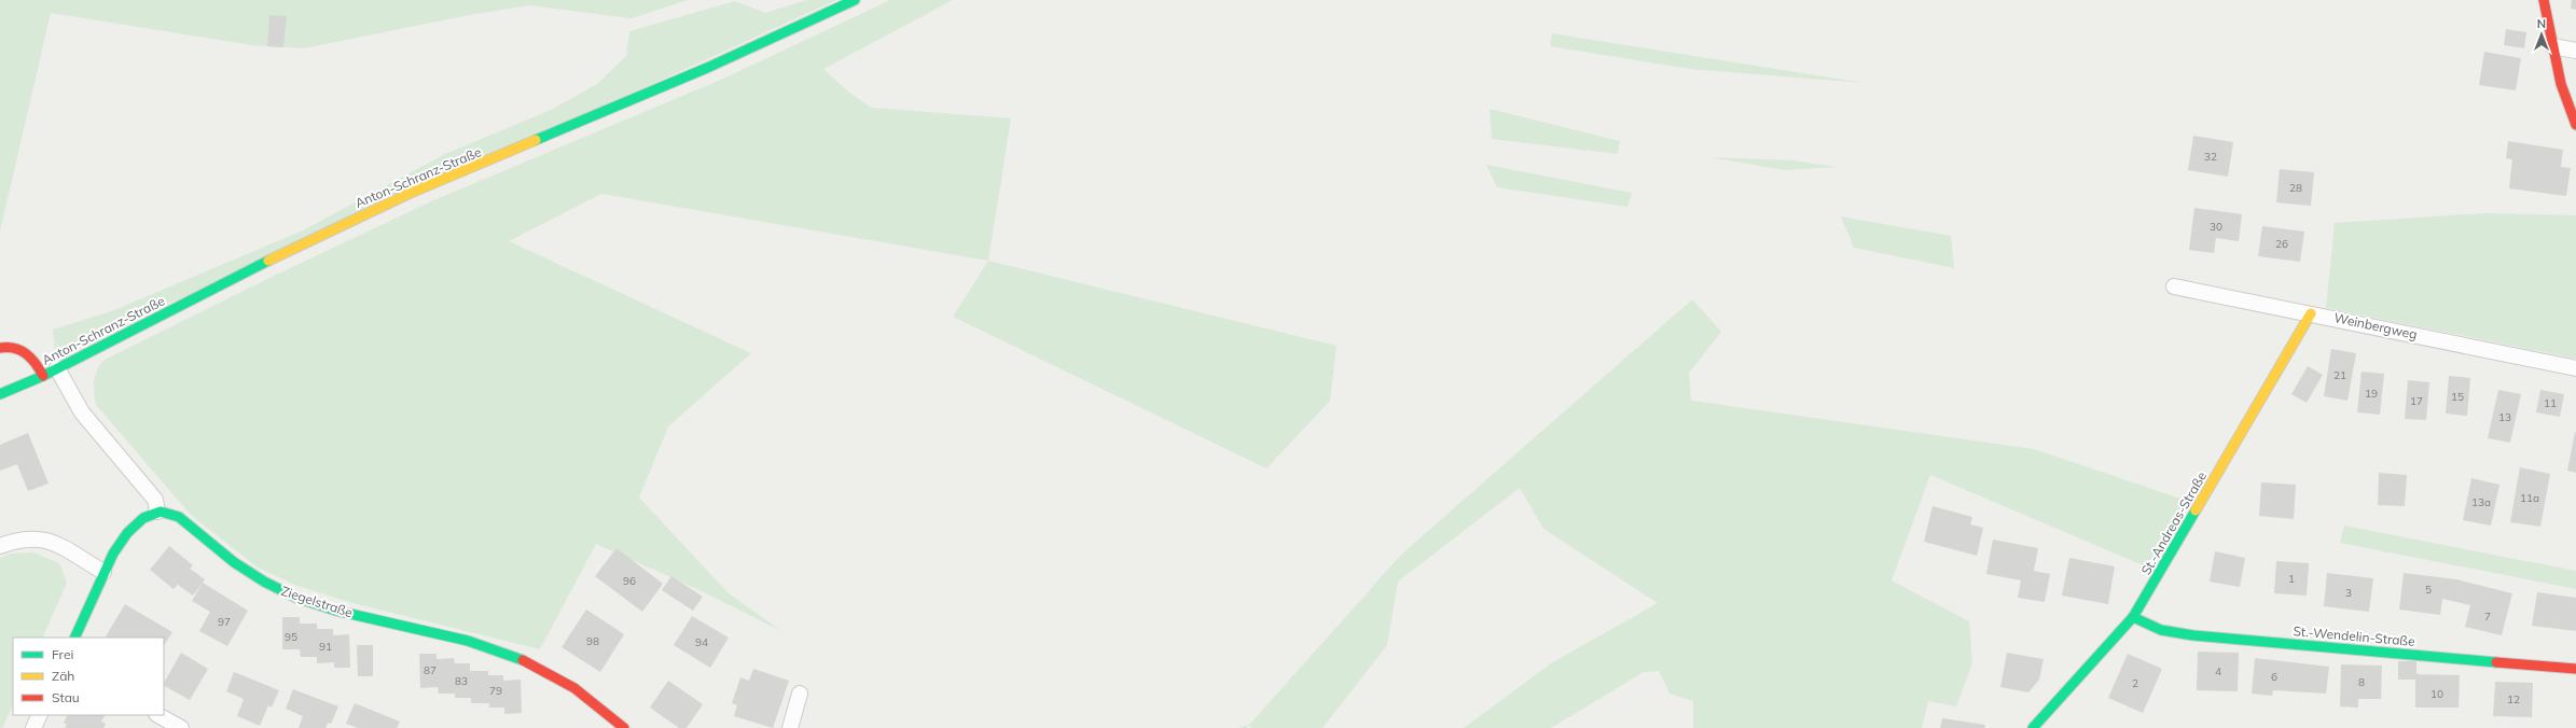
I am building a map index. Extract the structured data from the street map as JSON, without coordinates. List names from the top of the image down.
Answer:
{
  "streets": {
    "street": [
      "Anton-Schranz-Straße",
      "Weinbergweg",
      "St.-Andreas-Straße",
      "Ziegelstraße",
      "St.-Wendelin-Straße"
    ]
  },
  "crossings": [
    ["Weinbergweg", "St.-Andreas-Straße"],
    ["St.-Andreas-Straße", "St.-Wendelin-Straße"]
  ],
  "house_numbers": [
    "32",
    "28",
    "30",
    "26",
    "21",
    "19",
    "15",
    "17",
    "11",
    "13",
    "11a",
    "13a",
    "1",
    "96",
    "5",
    "3",
    "7",
    "97",
    "95",
    "98",
    "94",
    "91",
    "87",
    "4",
    "6",
    "83",
    "8",
    "2",
    "79",
    "10",
    "12"
  ],
  "legend": ["Frei", "Zäh", "Stau"],
  "north": "top"
}
